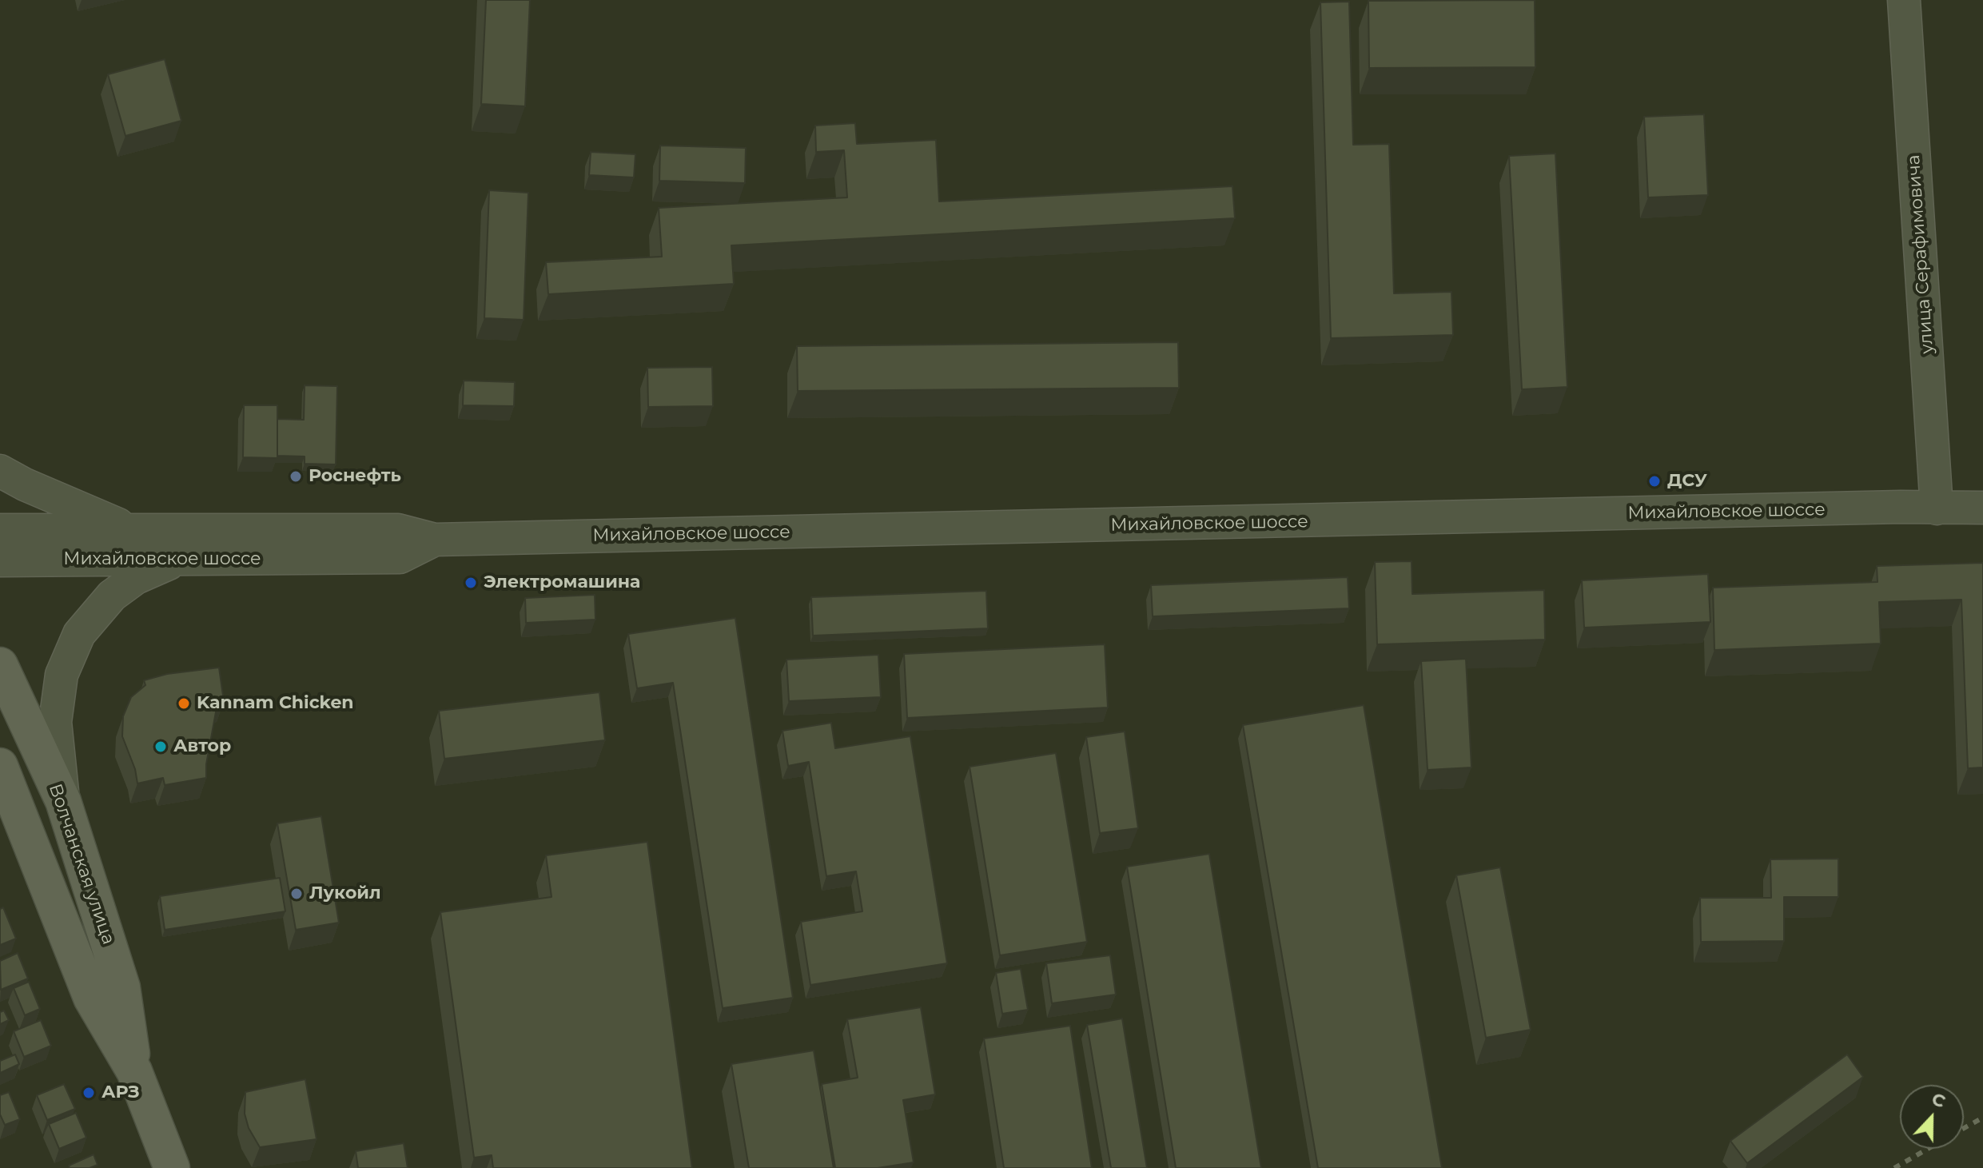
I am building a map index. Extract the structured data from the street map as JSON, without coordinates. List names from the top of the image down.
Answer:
{
  "streets": {
    "main road": ["улица Серафимовича", "Михайловское шоссе", "Волчанская улица"]
  },
  "crossings": [
    ["улица Серафимовича", "Михайловское шоссе"]
  ],
  "places": [
    "Роснефть",
    "ДСУ",
    "Электромашина",
    "Kannam Chicken",
    "Автор",
    "Лукойл",
    "АРЗ"
  ],
  "north": "top"
}
